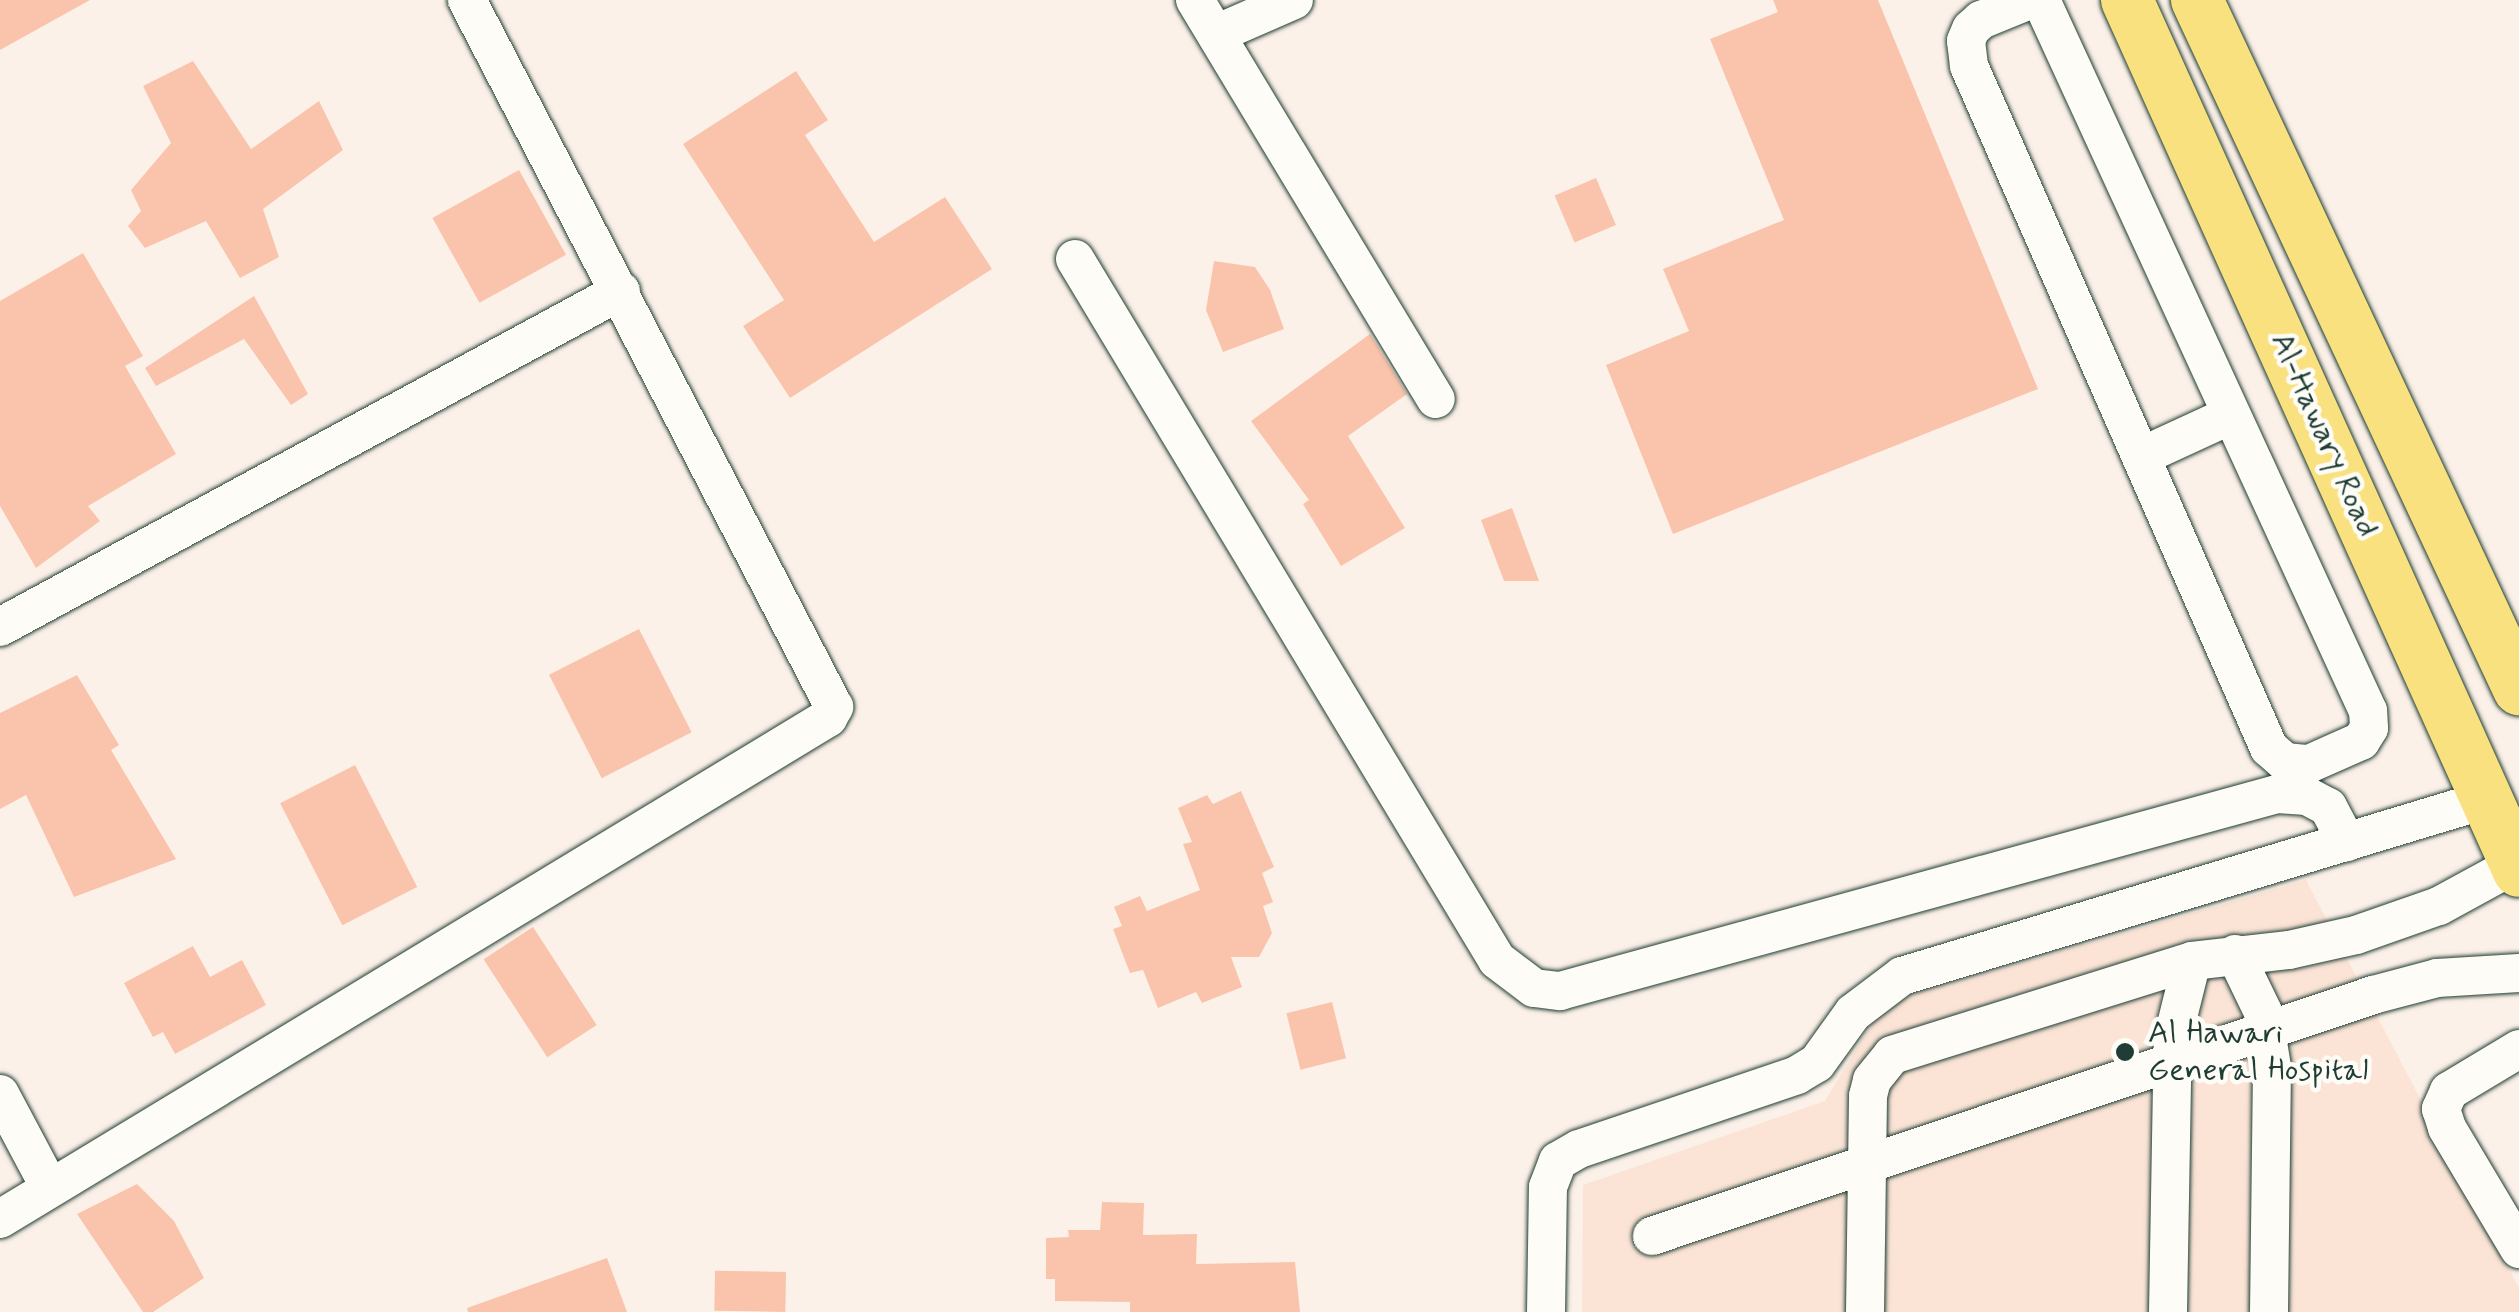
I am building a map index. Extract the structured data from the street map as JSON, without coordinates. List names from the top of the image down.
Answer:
{
  "streets": {
    "highway": ["Al-Hawary Road"]
  },
  "places": ["Al Hawari General Hospital"]
}
